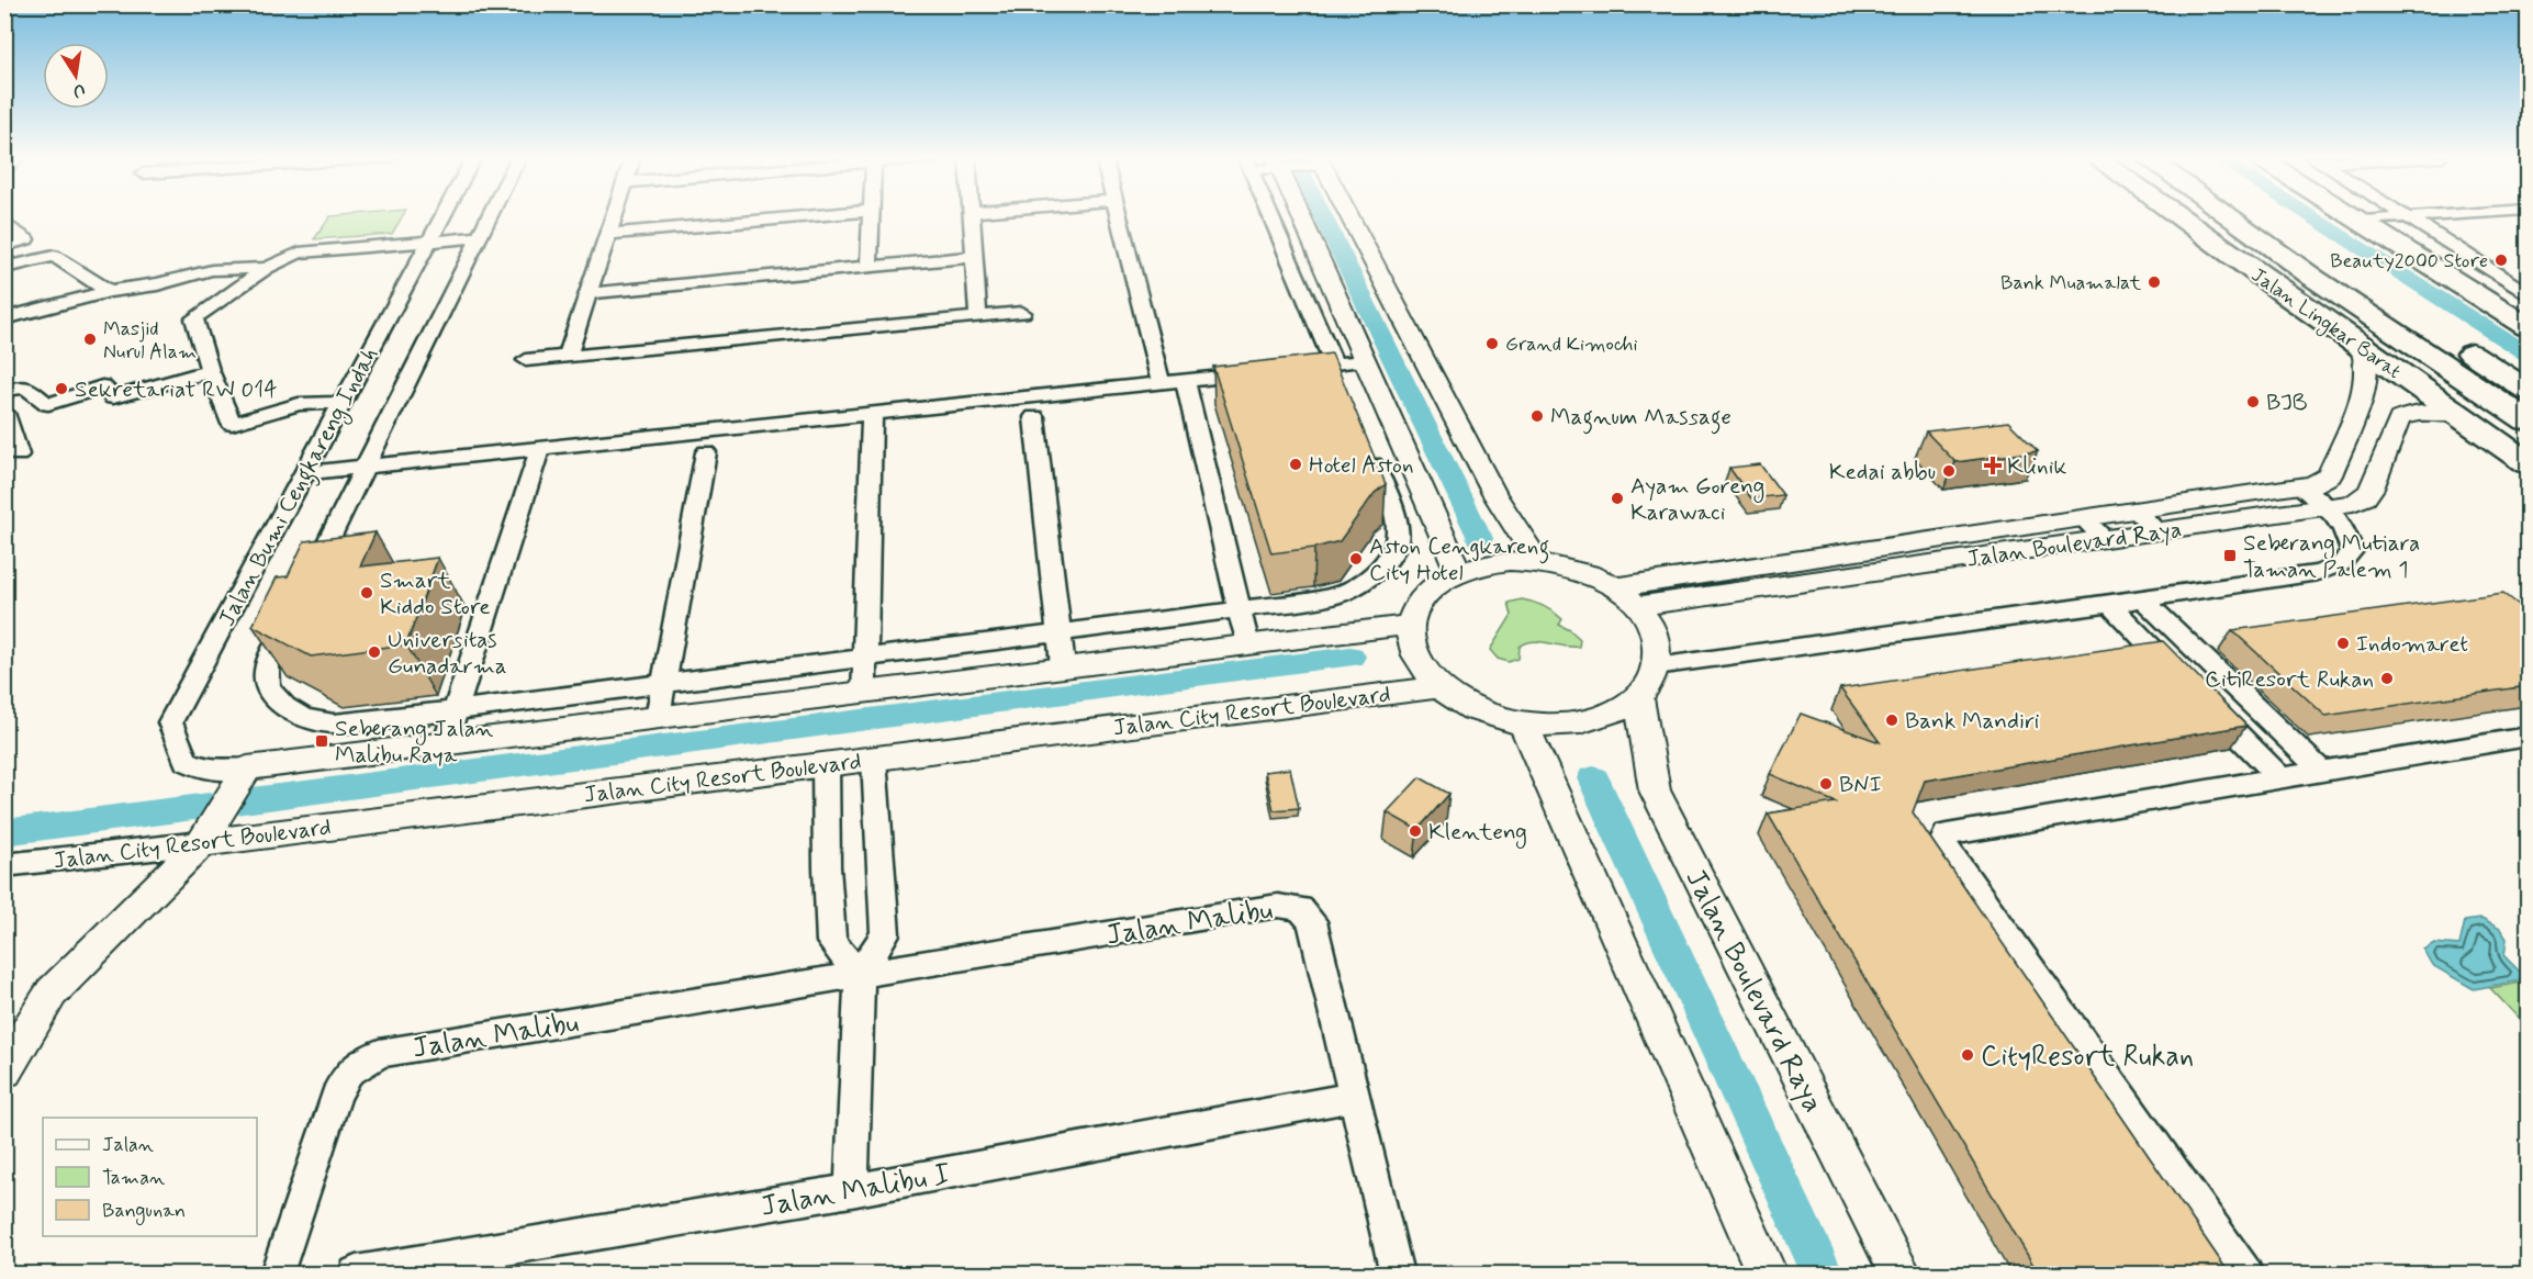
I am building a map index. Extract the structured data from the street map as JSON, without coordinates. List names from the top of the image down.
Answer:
{
  "streets": {
    "main road": ["Jalan Lingkar Barat"],
    "street": [
      "Jalan Bumi Cengkareng Indah",
      "Jalan Boulevard Raya",
      "Jalan City Resort Boulevard",
      "Jalan Malibu",
      "Jalan Malibu I"
    ]
  },
  "crossings": [
    ["Jalan Lingkar Barat", "Jalan Boulevard Raya"],
    ["Jalan Boulevard Raya", "Jalan City Resort Boulevard"],
    ["Jalan Malibu", "Jalan Malibu I"]
  ],
  "places": {
    "other": [
      "Beauty2000 Store",
      "Bank Muamalat",
      "Masjid Nurul Alam",
      "Grand Kimochi",
      "Sekretariat RW 014",
      "BJB",
      "Magnum Massage",
      "Hotel Aston",
      "Kedai abbu",
      "Ayam Goreng Karawaci",
      "Aston Cengkareng City Hotel",
      "Smart Kiddo Store",
      "Indomaret",
      "Universitas Gunadarma",
      "CitiResort Rukan",
      "Bank Mandiri",
      "BNI",
      "Klenteng",
      "CityResort Rukan"
    ],
    "health": ["Klinik"],
    "transit": ["Seberang Mutiara Taman Palem 1", "Seberang Jalan Malibu Raya"]
  },
  "legend": ["Jalan", "Taman", "Bangunan"],
  "north": "bottom"
}
